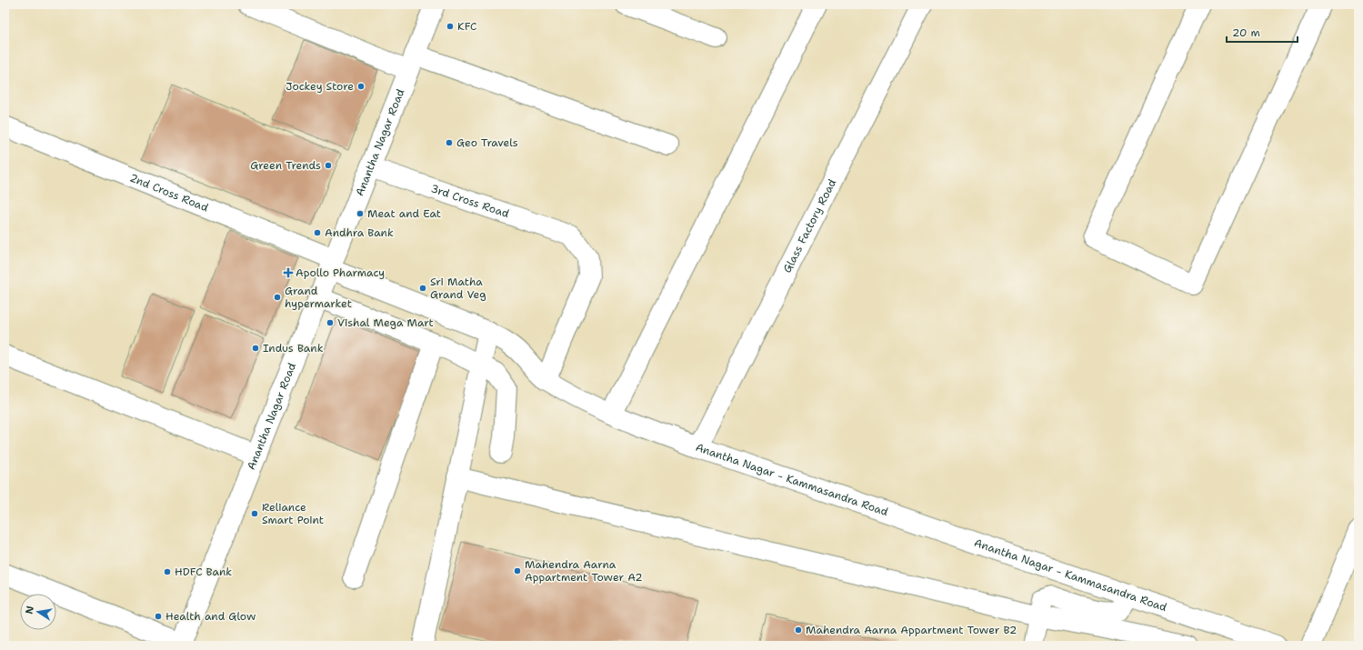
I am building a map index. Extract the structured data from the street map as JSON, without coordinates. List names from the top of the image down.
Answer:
{
  "streets": {
    "street": [
      "Anantha Nagar Road",
      "2nd Cross Road",
      "3rd Cross Road",
      "Glass Factory Road",
      "Anantha Nagar - Kammasandra Road"
    ]
  },
  "crossings": [
    ["Anantha Nagar Road", "2nd Cross Road"],
    ["Anantha Nagar Road", "3rd Cross Road"],
    ["Anantha Nagar Road", "Anantha Nagar - Kammasandra Road"],
    ["2nd Cross Road", "Anantha Nagar - Kammasandra Road"],
    ["3rd Cross Road", "Anantha Nagar - Kammasandra Road"],
    ["Glass Factory Road", "Anantha Nagar - Kammasandra Road"]
  ],
  "places": {
    "other": [
      "KFC",
      "Jockey Store",
      "Geo Travels",
      "Green Trends",
      "Meat and Eat",
      "Andhra Bank",
      "Sri Matha Grand Veg",
      "Grand hypermarket",
      "Vishal Mega Mart",
      "Indus Bank",
      "Reliance Smart Point",
      "Mahendra Aarna Appartment Tower A2",
      "HDFC Bank",
      "Health and Glow",
      "Mahendra Aarna Appartment Tower B2"
    ],
    "health": ["Apollo Pharmacy"]
  },
  "scale_bar": "20 m",
  "north": "left"
}
